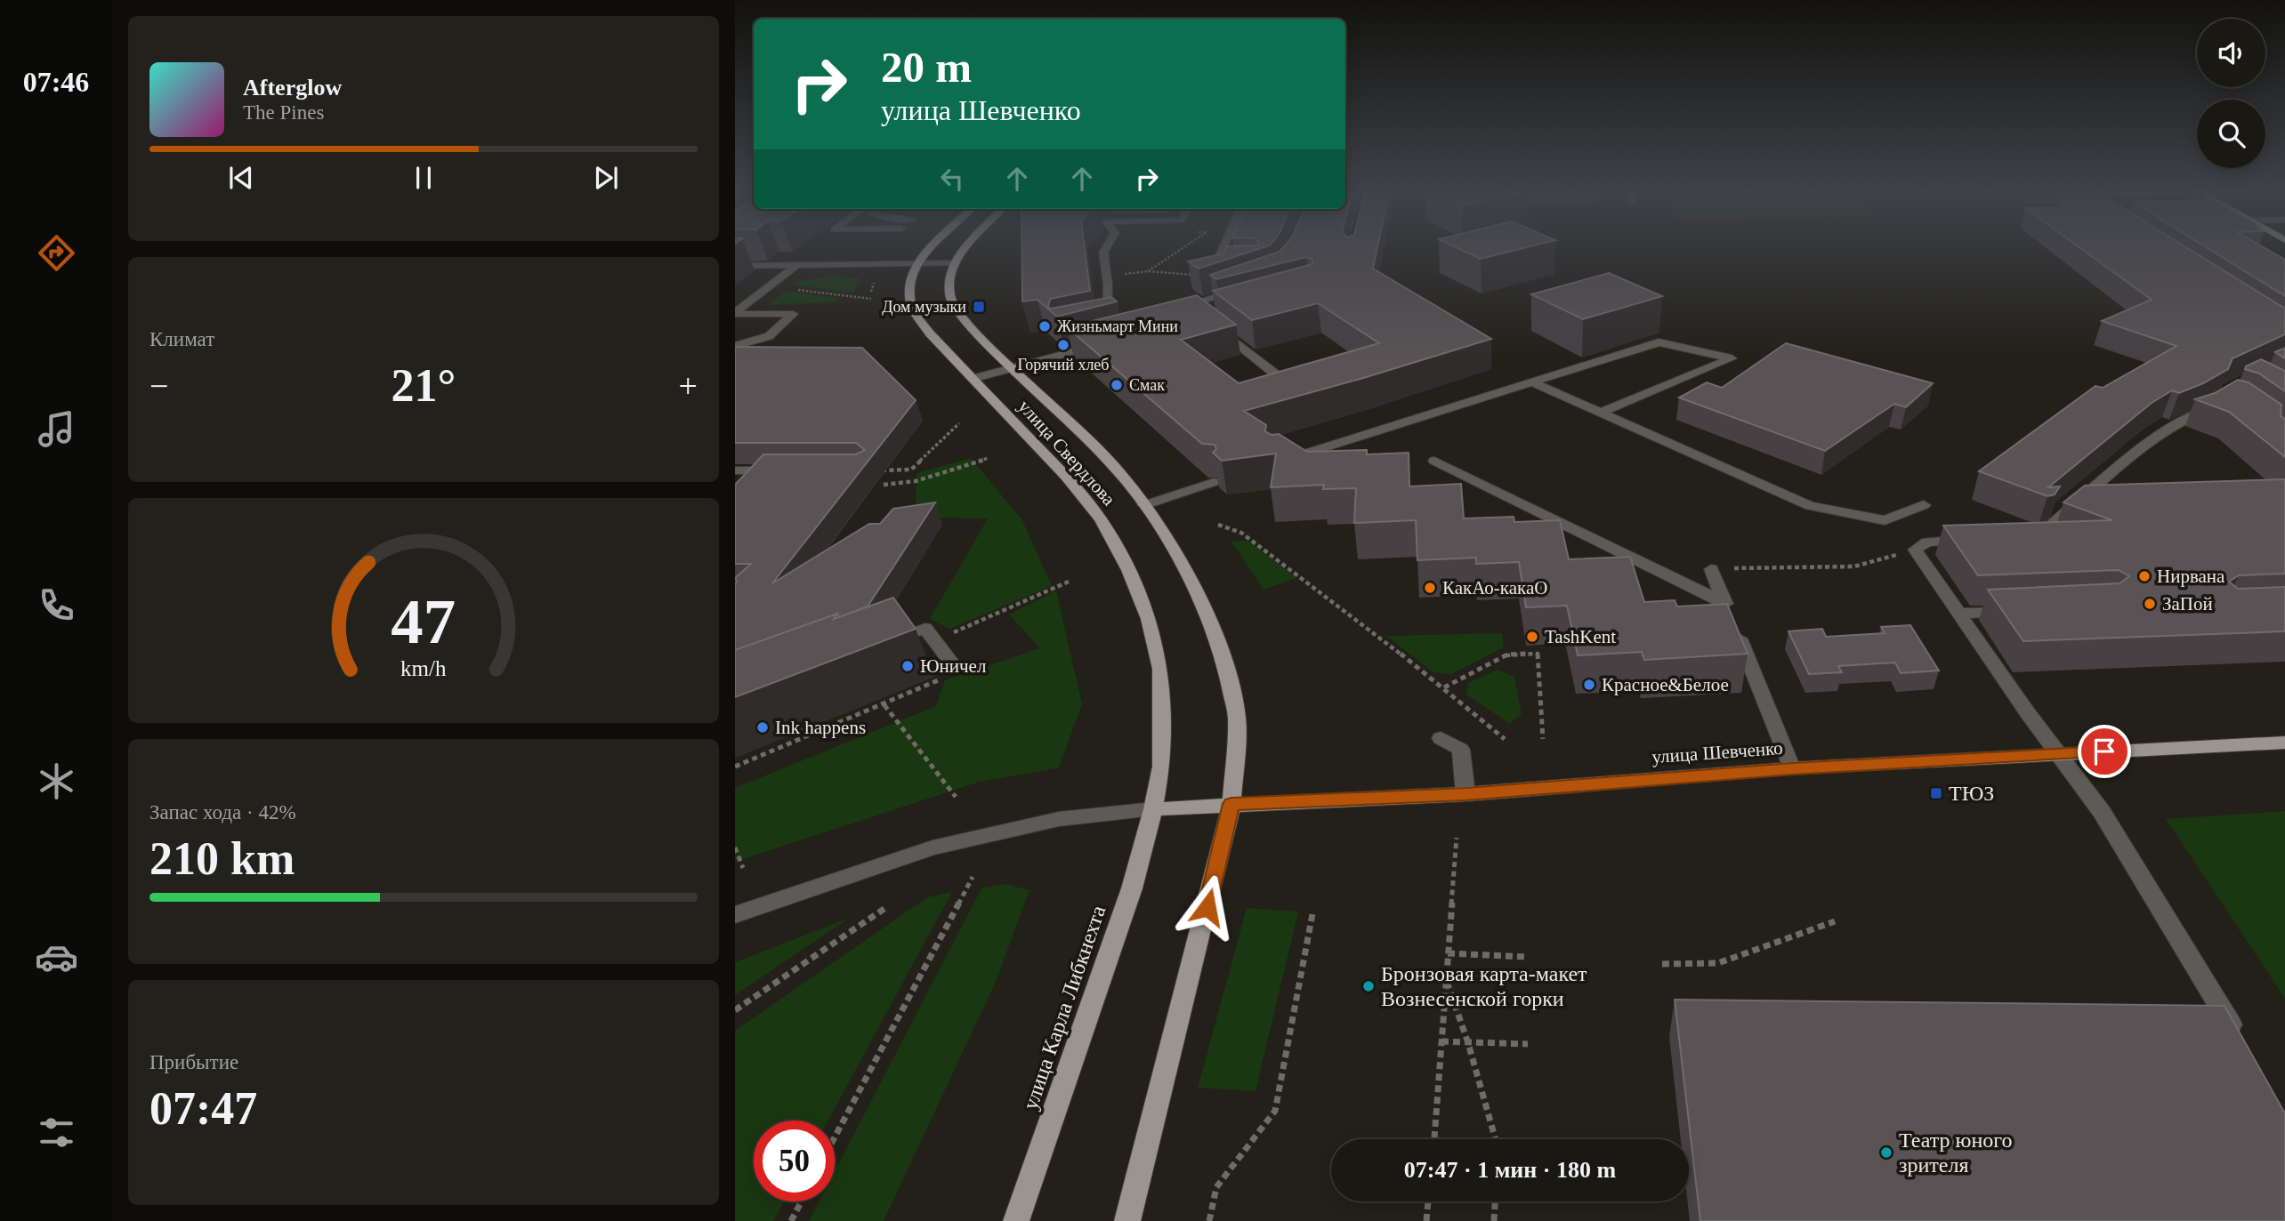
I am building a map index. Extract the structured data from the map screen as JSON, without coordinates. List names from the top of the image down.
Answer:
{
  "streets": {
    "main road": ["улица Свердлова", "улица Шевченко", "улица Карла Либкнехта"]
  },
  "crossings": [
    ["улица Свердлова", "улица Шевченко"],
    ["улица Свердлова", "улица Карла Либкнехта"],
    ["улица Шевченко", "улица Карла Либкнехта"]
  ],
  "places": {
    "transit": ["Дом музыки", "ТЮЗ"],
    "other": [
      "Жизньмарт Мини",
      "Горячий хлеб",
      "Смак",
      "Нирвана",
      "КакАо-какаО",
      "ЗаПой",
      "TashKent",
      "Юничел",
      "Красное&Белое",
      "Ink happens",
      "Бронзовая карта-макет Вознесенской горки",
      "Театр юного зрителя"
    ]
  },
  "page": {
    "tabs": "07:46",
    "turn": ["20 m", "улица Шевченко"],
    "song": ["Afterglow", "The Pines"],
    "tile": [
      "Климат",
      ["Запас хода · 42%", "210 km"],
      ["Прибытие", "07:47"]
    ],
    "heat": ["−", "21°", "+"],
    "limit": "50",
    "trip": "07:47 · 1 мин · 180 m",
    "gauge": ["47", "km/h"]
  }
}
